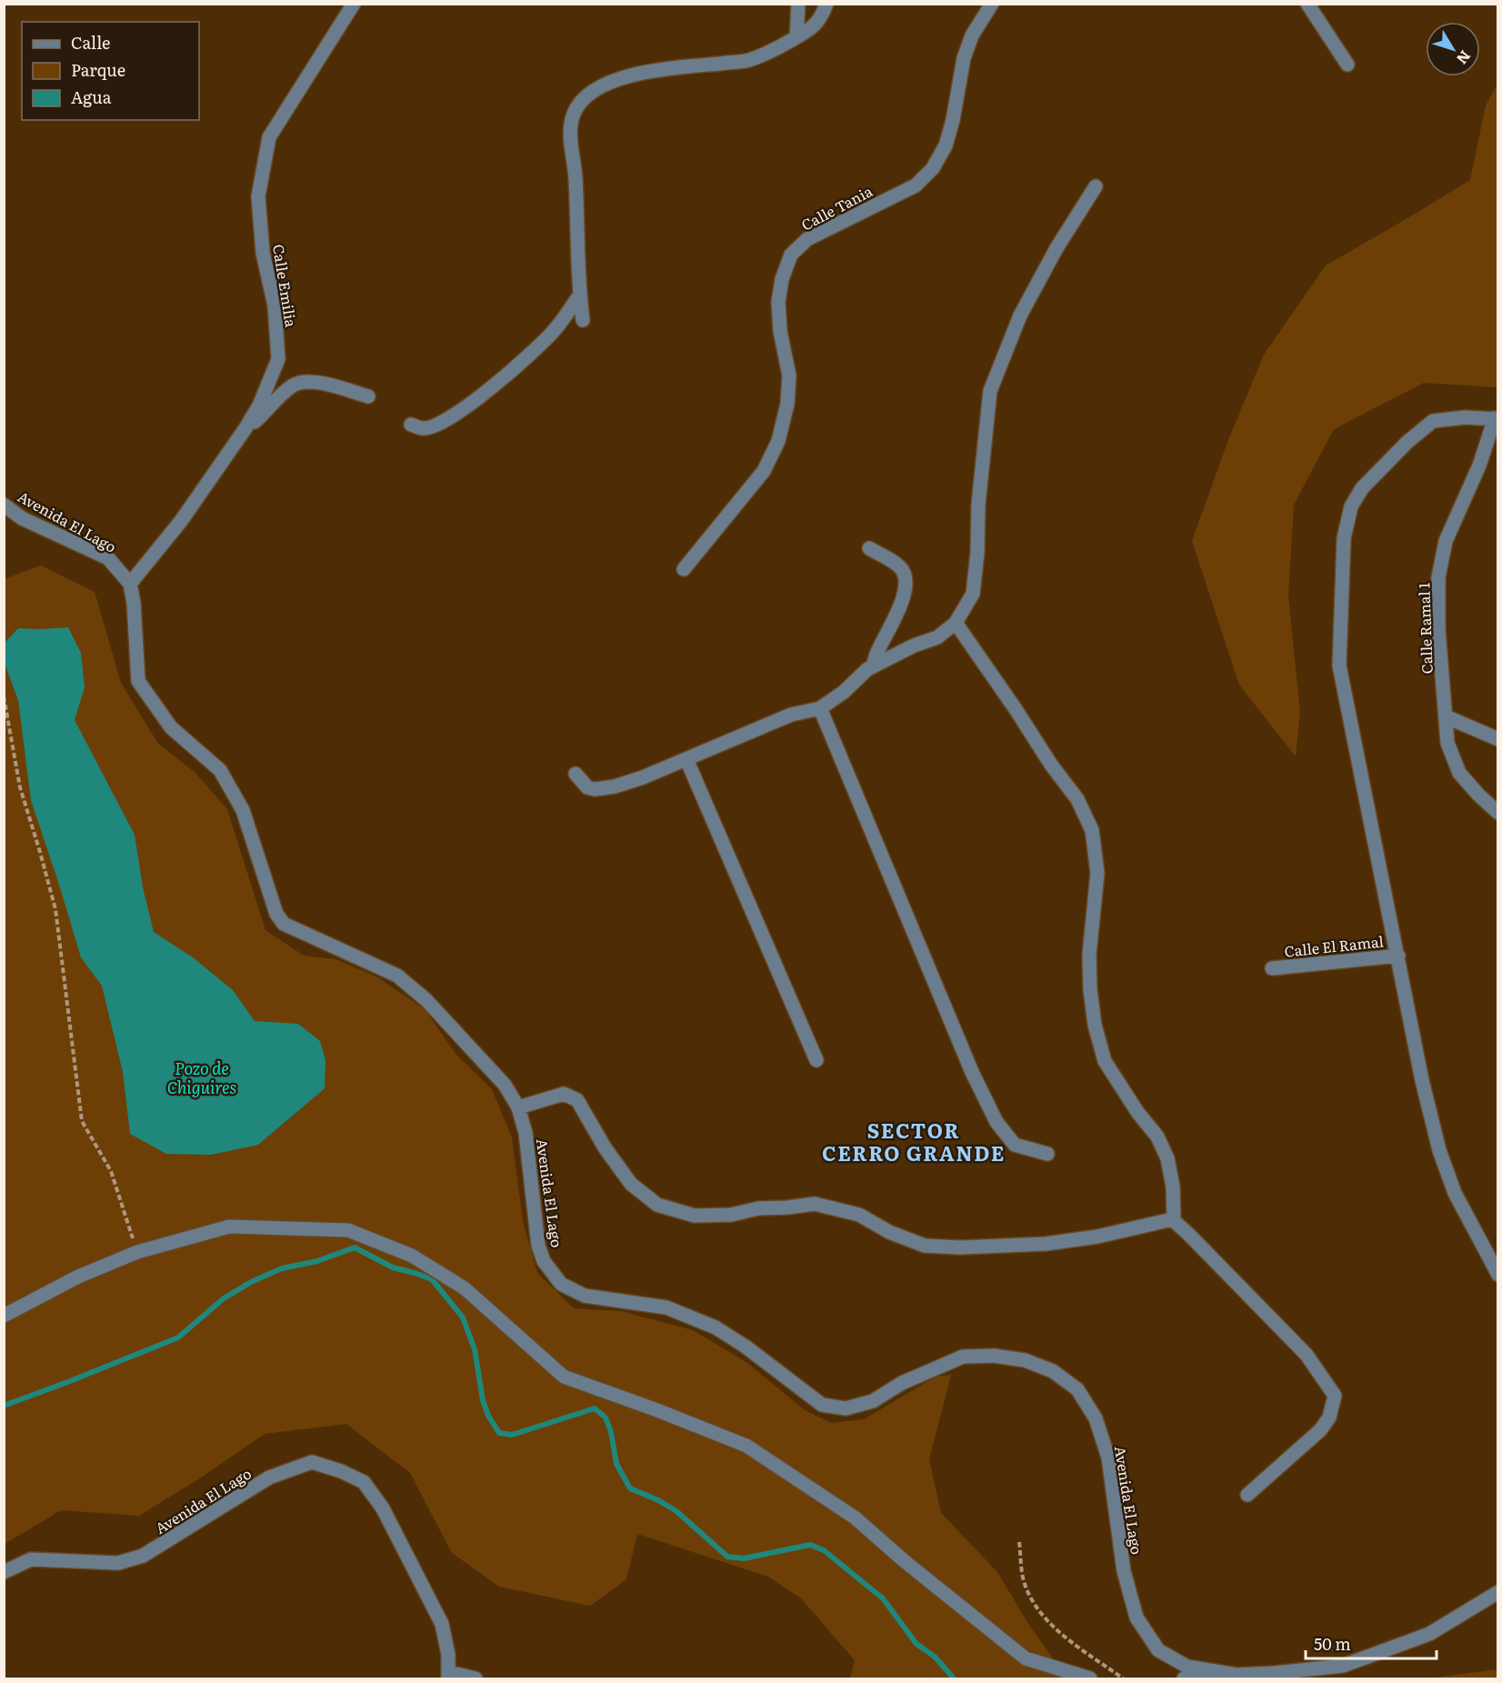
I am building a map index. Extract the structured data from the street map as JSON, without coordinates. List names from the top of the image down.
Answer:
{
  "streets": {
    "street": [
      "Calle Tania",
      "Calle Emilia",
      "Avenida El Lago",
      "Calle Ramal 1",
      "Calle El Ramal"
    ]
  },
  "crossings": [
    ["Calle Emilia", "Avenida El Lago"]
  ],
  "districts": ["SECTOR CERRO GRANDE"],
  "water": ["Pozo de Chiguires"],
  "legend": ["Calle", "Parque", "Agua"],
  "scale_bar": "50 m",
  "north": "bottom right"
}
